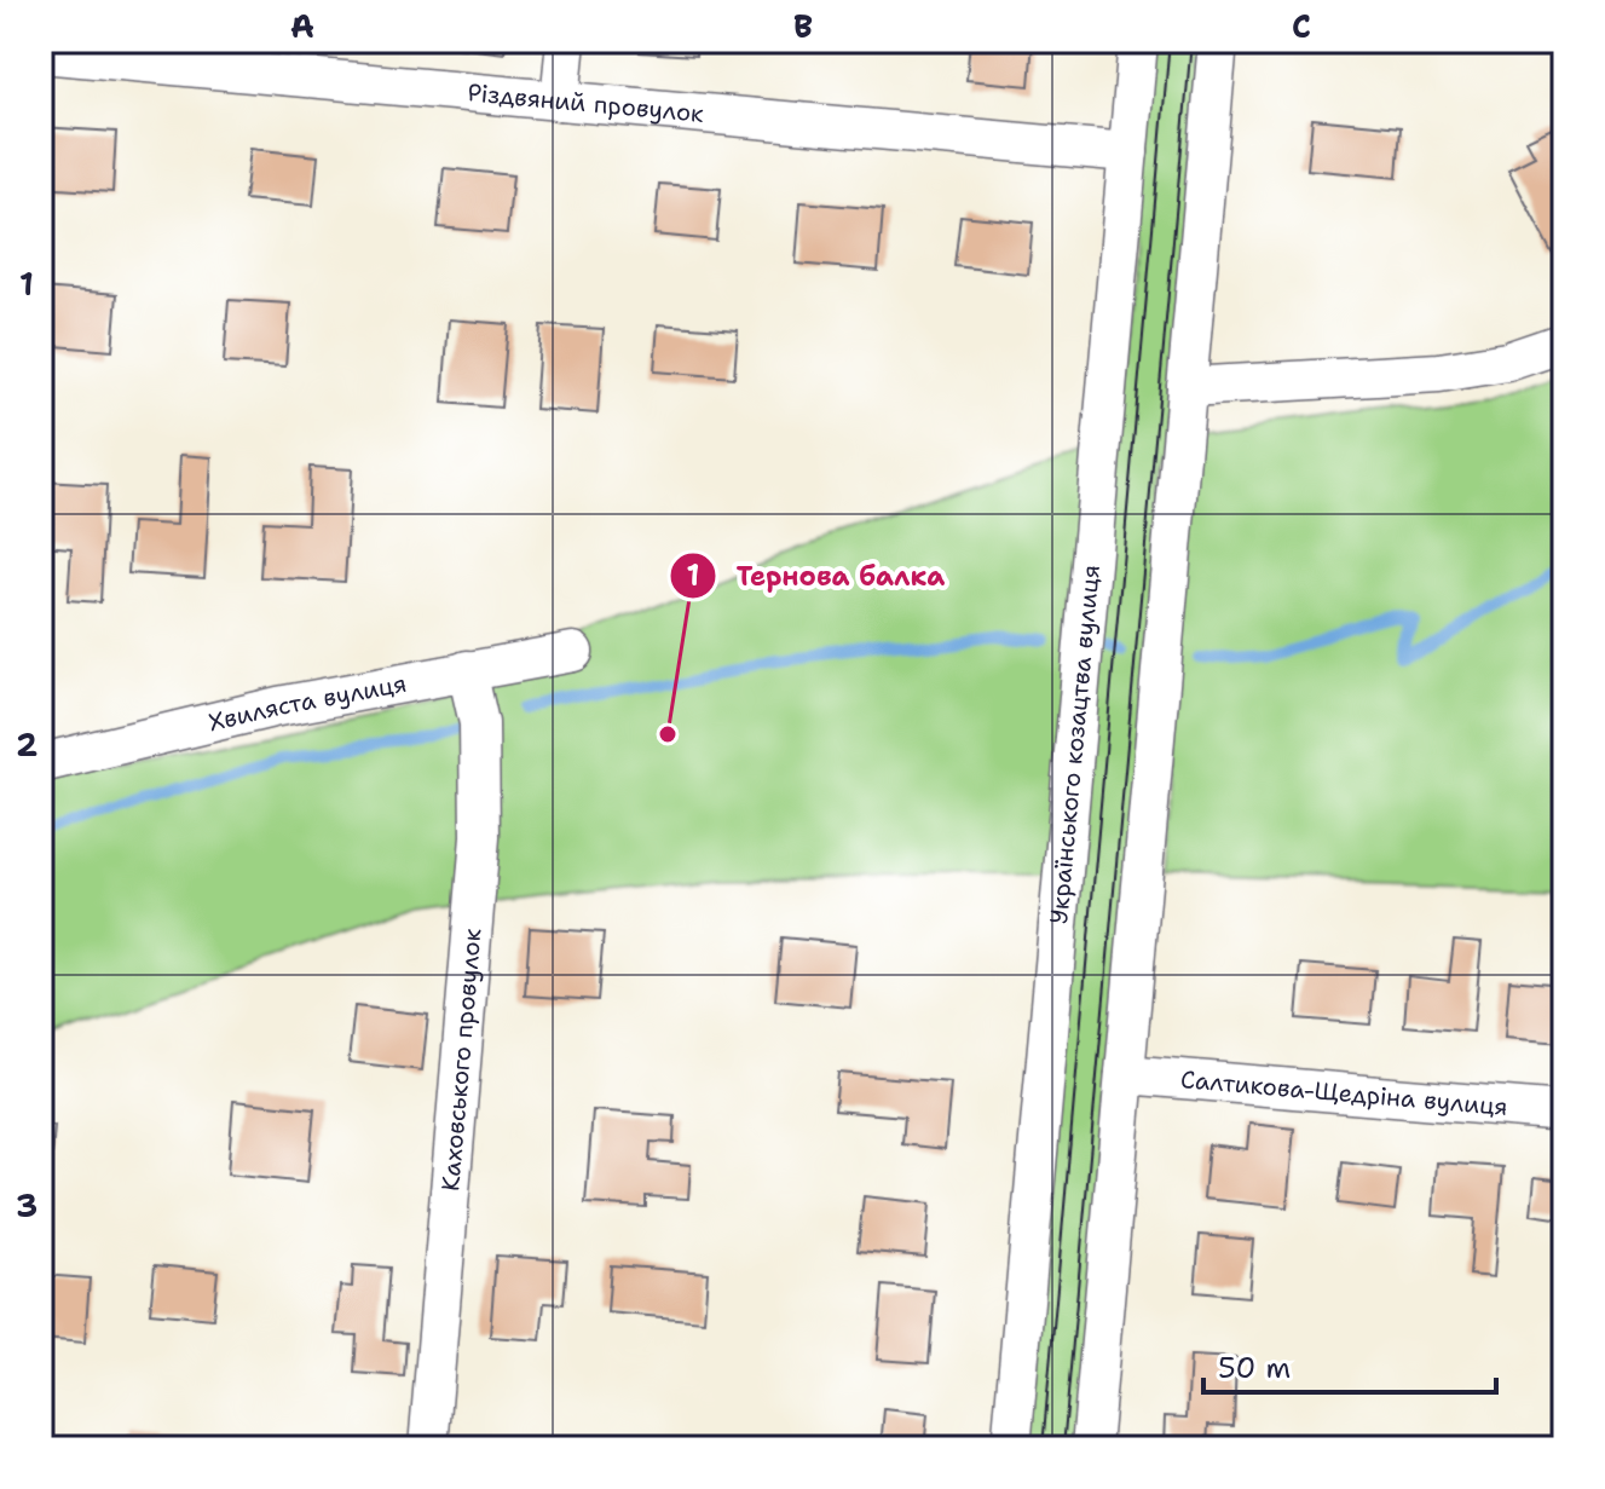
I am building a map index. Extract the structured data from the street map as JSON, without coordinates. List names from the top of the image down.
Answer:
{
  "streets": {
    "street": [
      "Різдвяний провулок",
      "Хвиляста вулиця",
      "Українського козацтва вулиця",
      "Каховського провулок",
      "Салтикова-Щедріна вулиця"
    ]
  },
  "crossings": [
    ["Різдвяний провулок", "Українського козацтва вулиця"],
    ["Хвиляста вулиця", "Каховського провулок"]
  ],
  "places": ["Тернова балка"],
  "scale_bar": "50 m",
  "grid": {
    "columns": ["A", "B", "C"],
    "rows": ["1", "2", "3"]
  }
}
